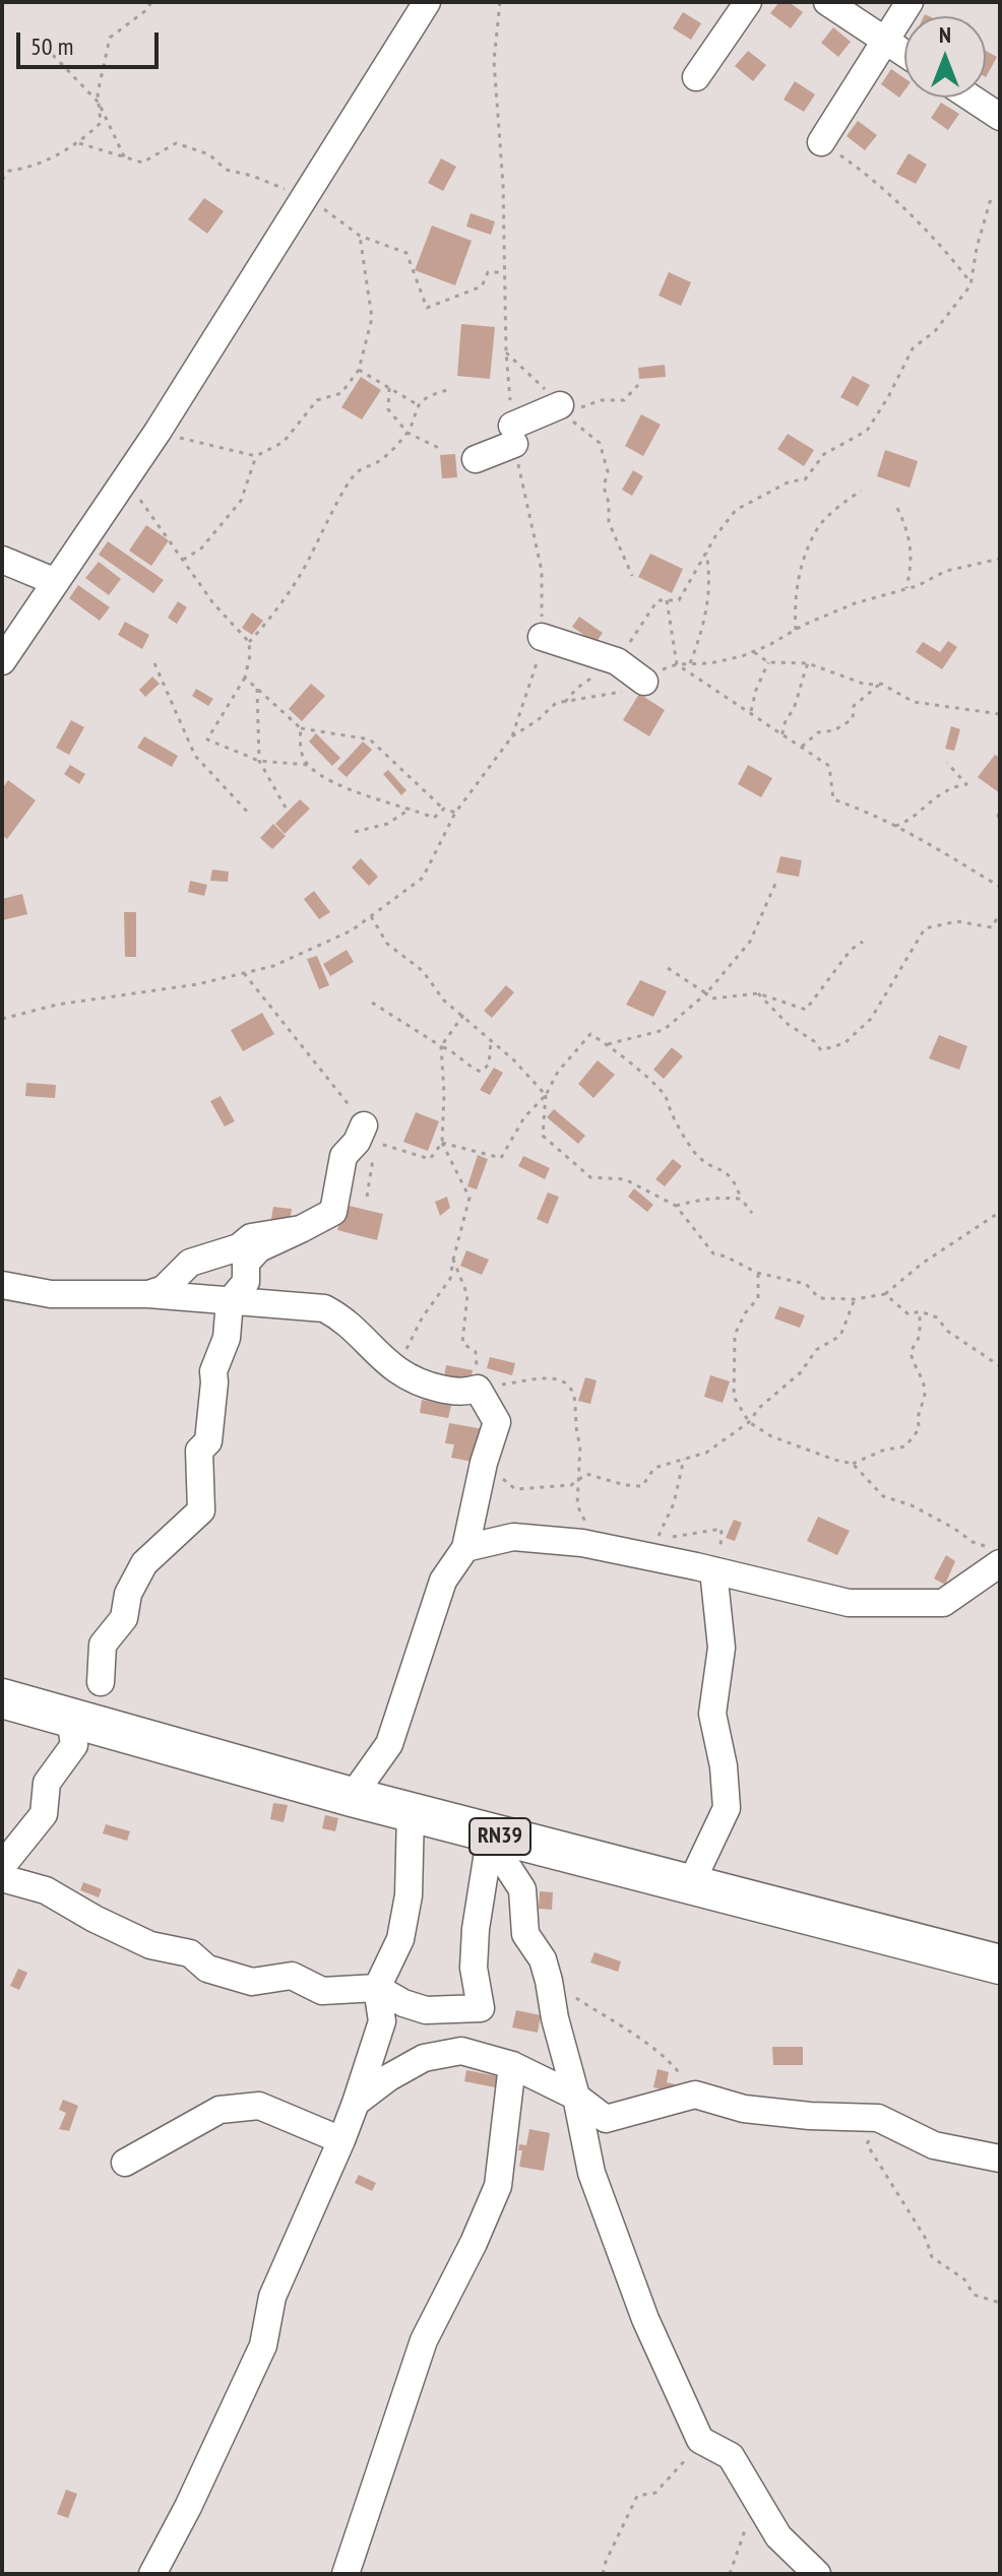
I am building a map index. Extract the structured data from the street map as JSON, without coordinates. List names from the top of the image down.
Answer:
{
  "streets": {
    "highway": ["RN39"]
  },
  "scale_bar": "50 m",
  "north": "top"
}
